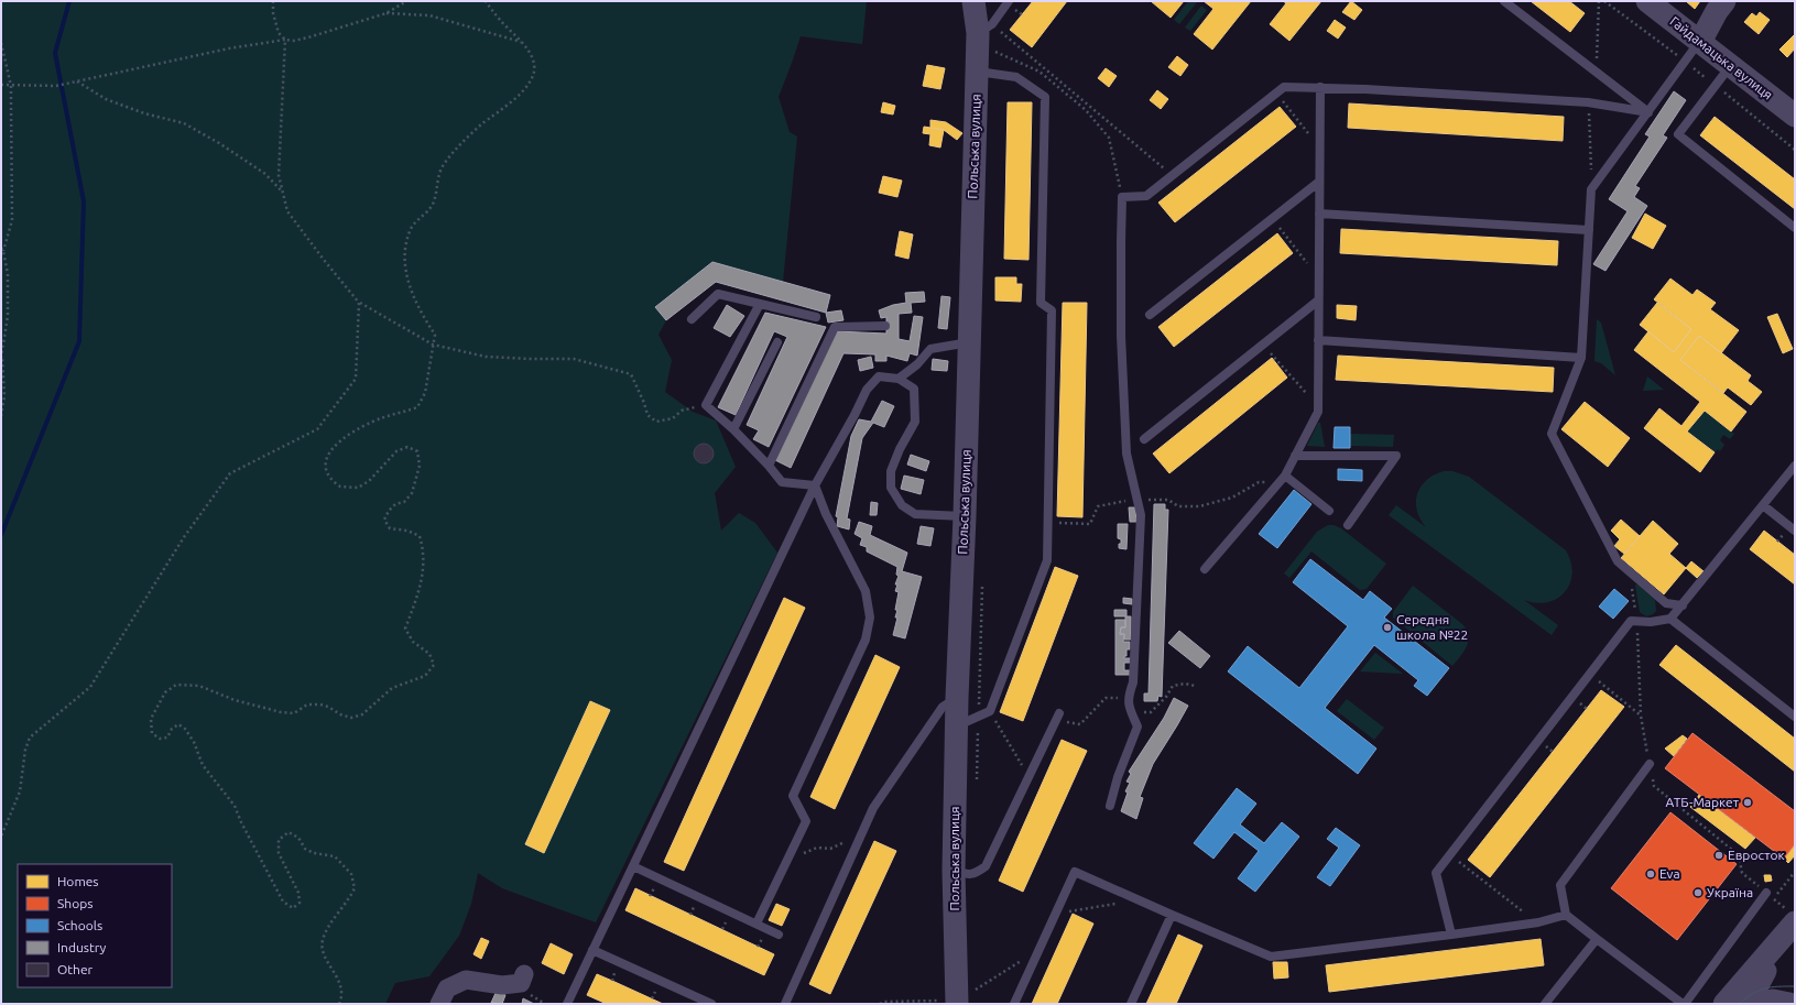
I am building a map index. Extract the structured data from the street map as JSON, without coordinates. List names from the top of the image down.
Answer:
{
  "streets": {
    "street": ["Гайдамацька вулиця", "Польська вулиця"]
  },
  "places": [
    "Середня школа №22",
    "АТБ-Маркет",
    "Евросток",
    "Eva",
    "Україна"
  ],
  "legend": [
    "Homes",
    "Shops",
    "Schools",
    "Industry",
    "Other"
  ]
}
